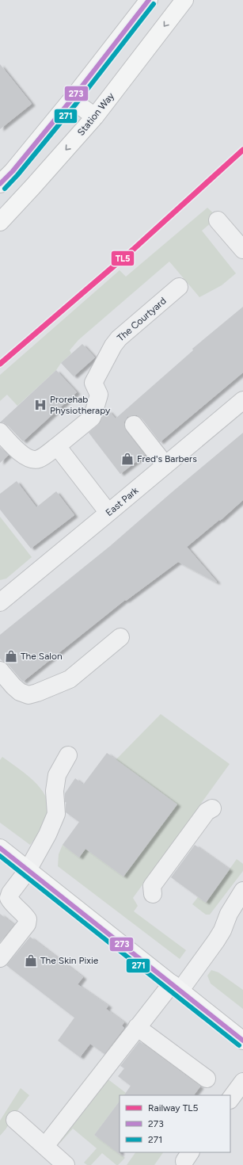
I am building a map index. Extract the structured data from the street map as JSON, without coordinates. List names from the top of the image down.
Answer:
{
  "streets": {
    "main road": ["Station Way"],
    "street": ["The Courtyard", "East Park"]
  },
  "places": {
    "hospital": ["Prorehab Physiotherapy"],
    "shop": ["Fred's Barbers", "The Salon", "The Skin Pixie"]
  },
  "lines": ["transit line 273", "transit line 271", "rail line TL5"],
  "legend": ["Railway TL5", "273", "271"]
}
